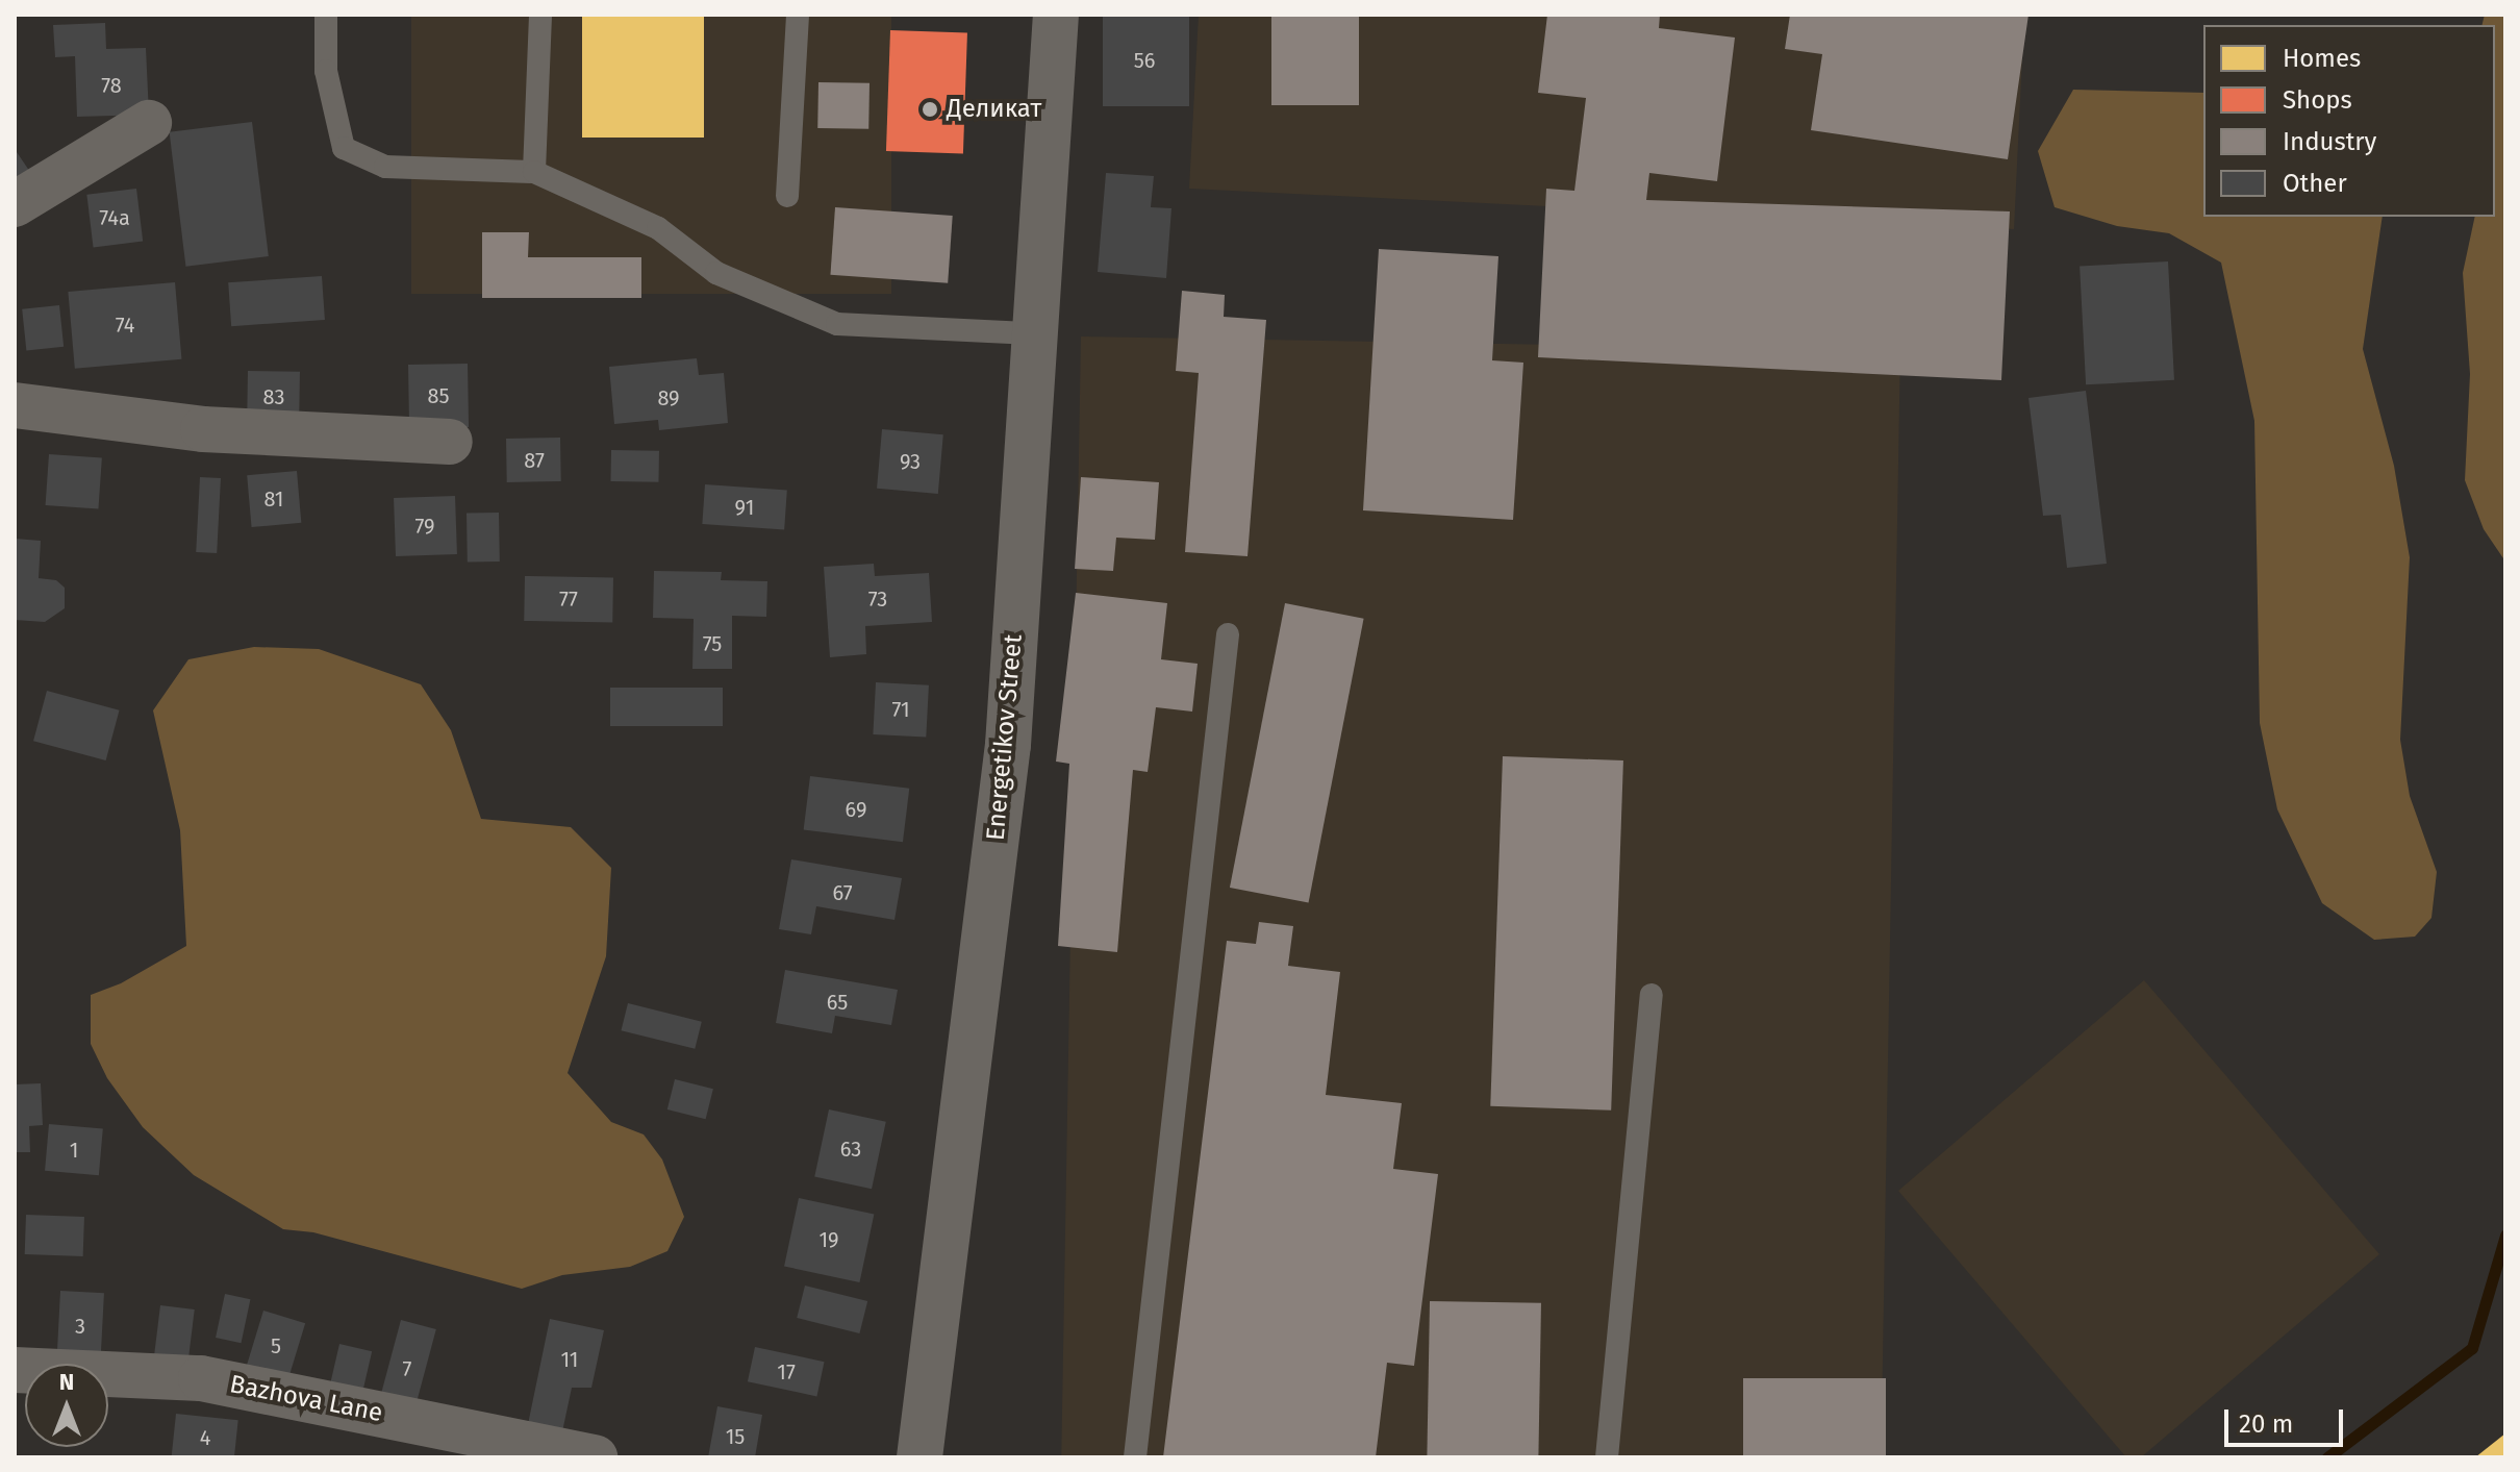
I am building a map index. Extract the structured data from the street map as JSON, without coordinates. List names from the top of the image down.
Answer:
{
  "streets": {
    "street": ["Energetikov Street", "Bazhova Lane"]
  },
  "places": ["Деликат"],
  "house_numbers": [
    "56",
    "78",
    "74а",
    "74",
    "85",
    "83",
    "89",
    "87",
    "93",
    "81",
    "91",
    "79",
    "77",
    "73",
    "75",
    "71",
    "69",
    "67",
    "65",
    "63",
    "1",
    "19",
    "3",
    "5",
    "11",
    "7",
    "17",
    "15",
    "4"
  ],
  "legend": [
    "Homes",
    "Shops",
    "Industry",
    "Other"
  ],
  "scale_bar": "20 m",
  "north": "top"
}
